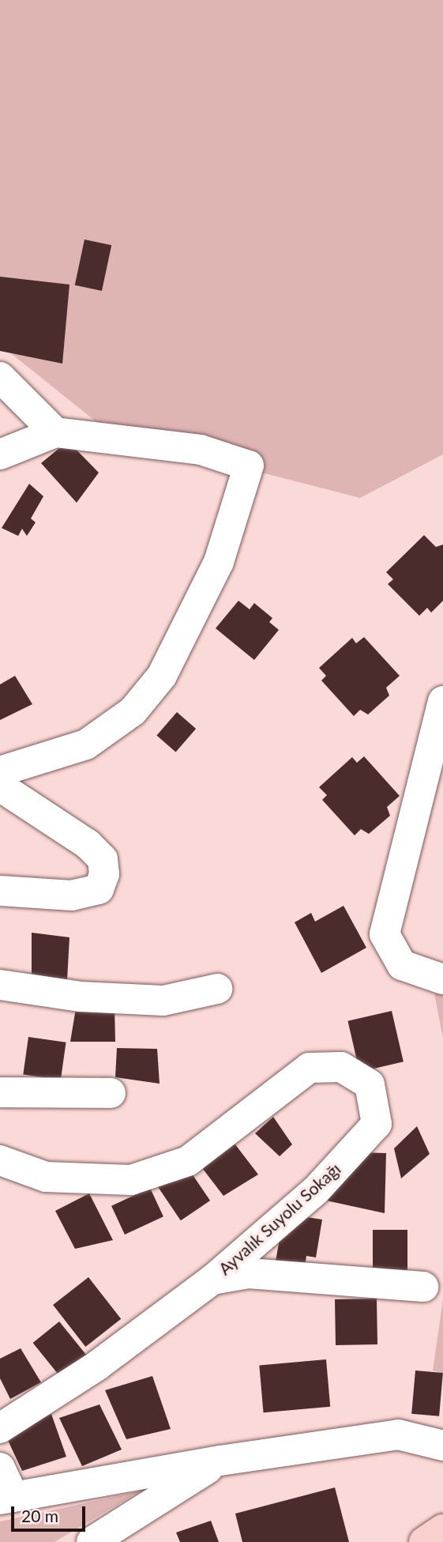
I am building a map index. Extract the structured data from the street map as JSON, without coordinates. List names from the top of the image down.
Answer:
{
  "streets": {
    "street": ["Ayvalık Suyolu Sokağı"]
  },
  "scale_bar": "20 m"
}
